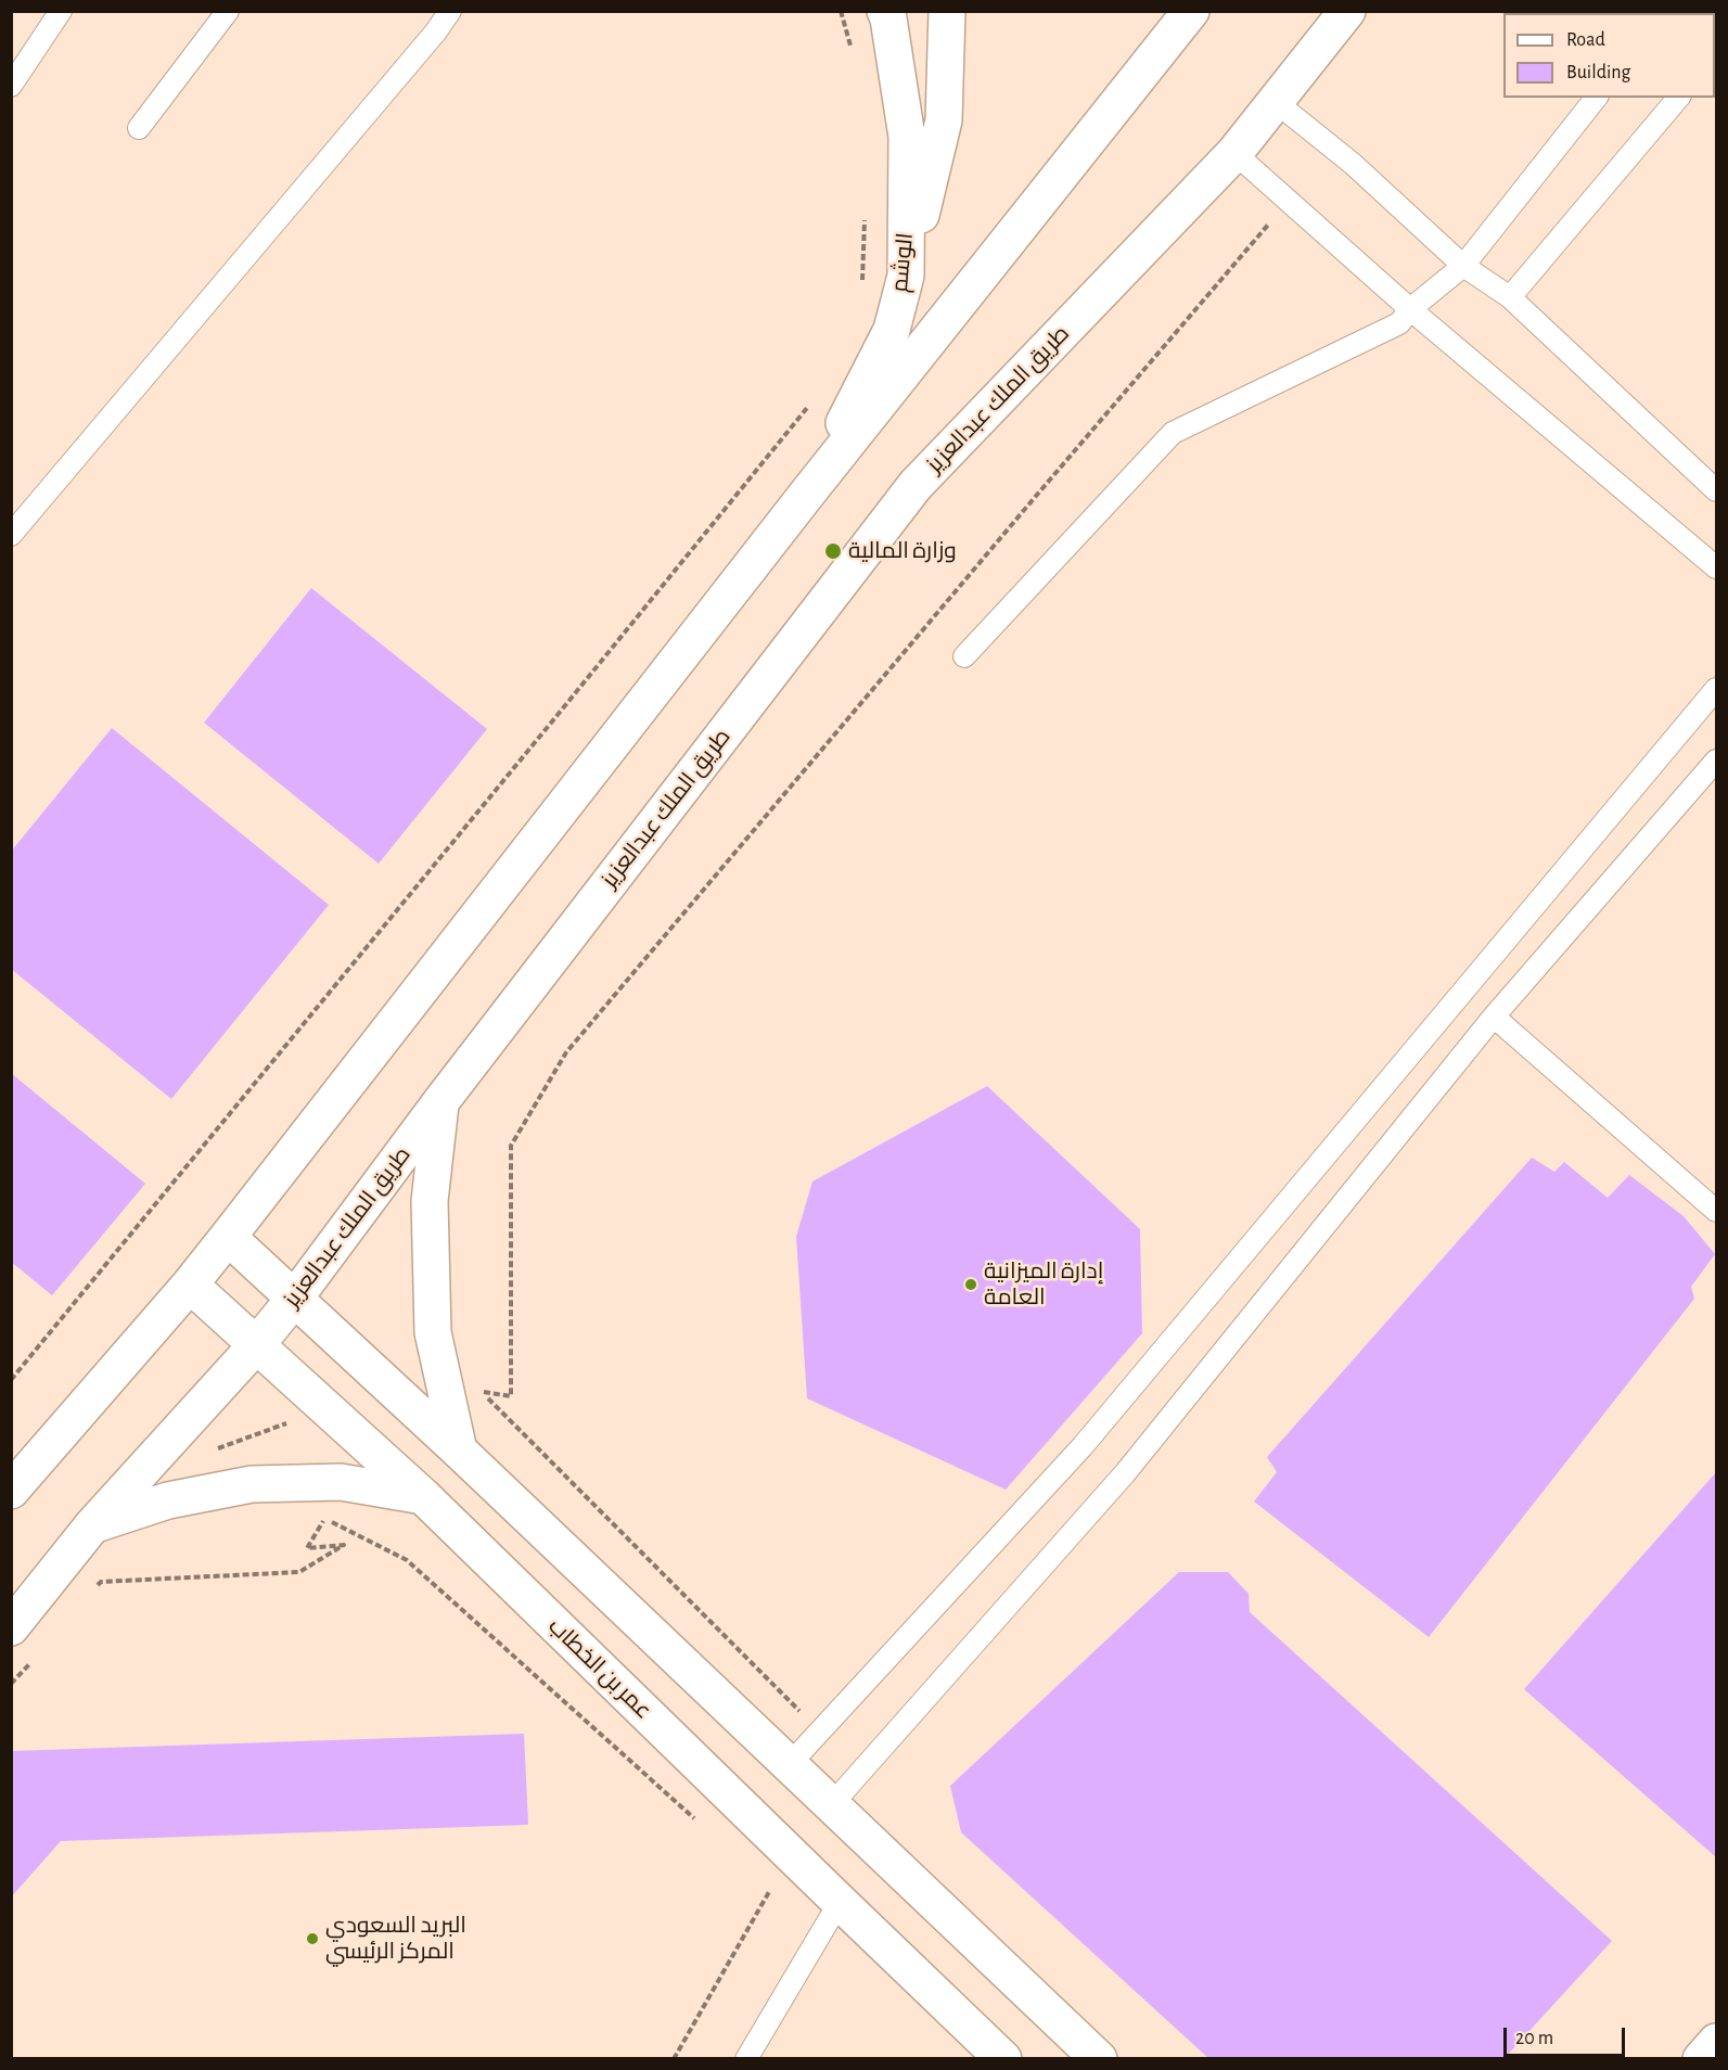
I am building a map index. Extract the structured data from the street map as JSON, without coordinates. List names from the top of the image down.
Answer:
{
  "streets": {
    "main road": ["الوشم", "طريق الملك عبدالعزيز", "عمر بن الخطاب"]
  },
  "crossings": [
    ["طريق الملك عبدالعزيز", "عمر بن الخطاب"]
  ],
  "places": ["وزارة المالية", "إدارة الميزانية العامة", "البريد السعودي المركز الرئيسي"],
  "legend": ["Road", "Building"],
  "scale_bar": "20 m"
}
